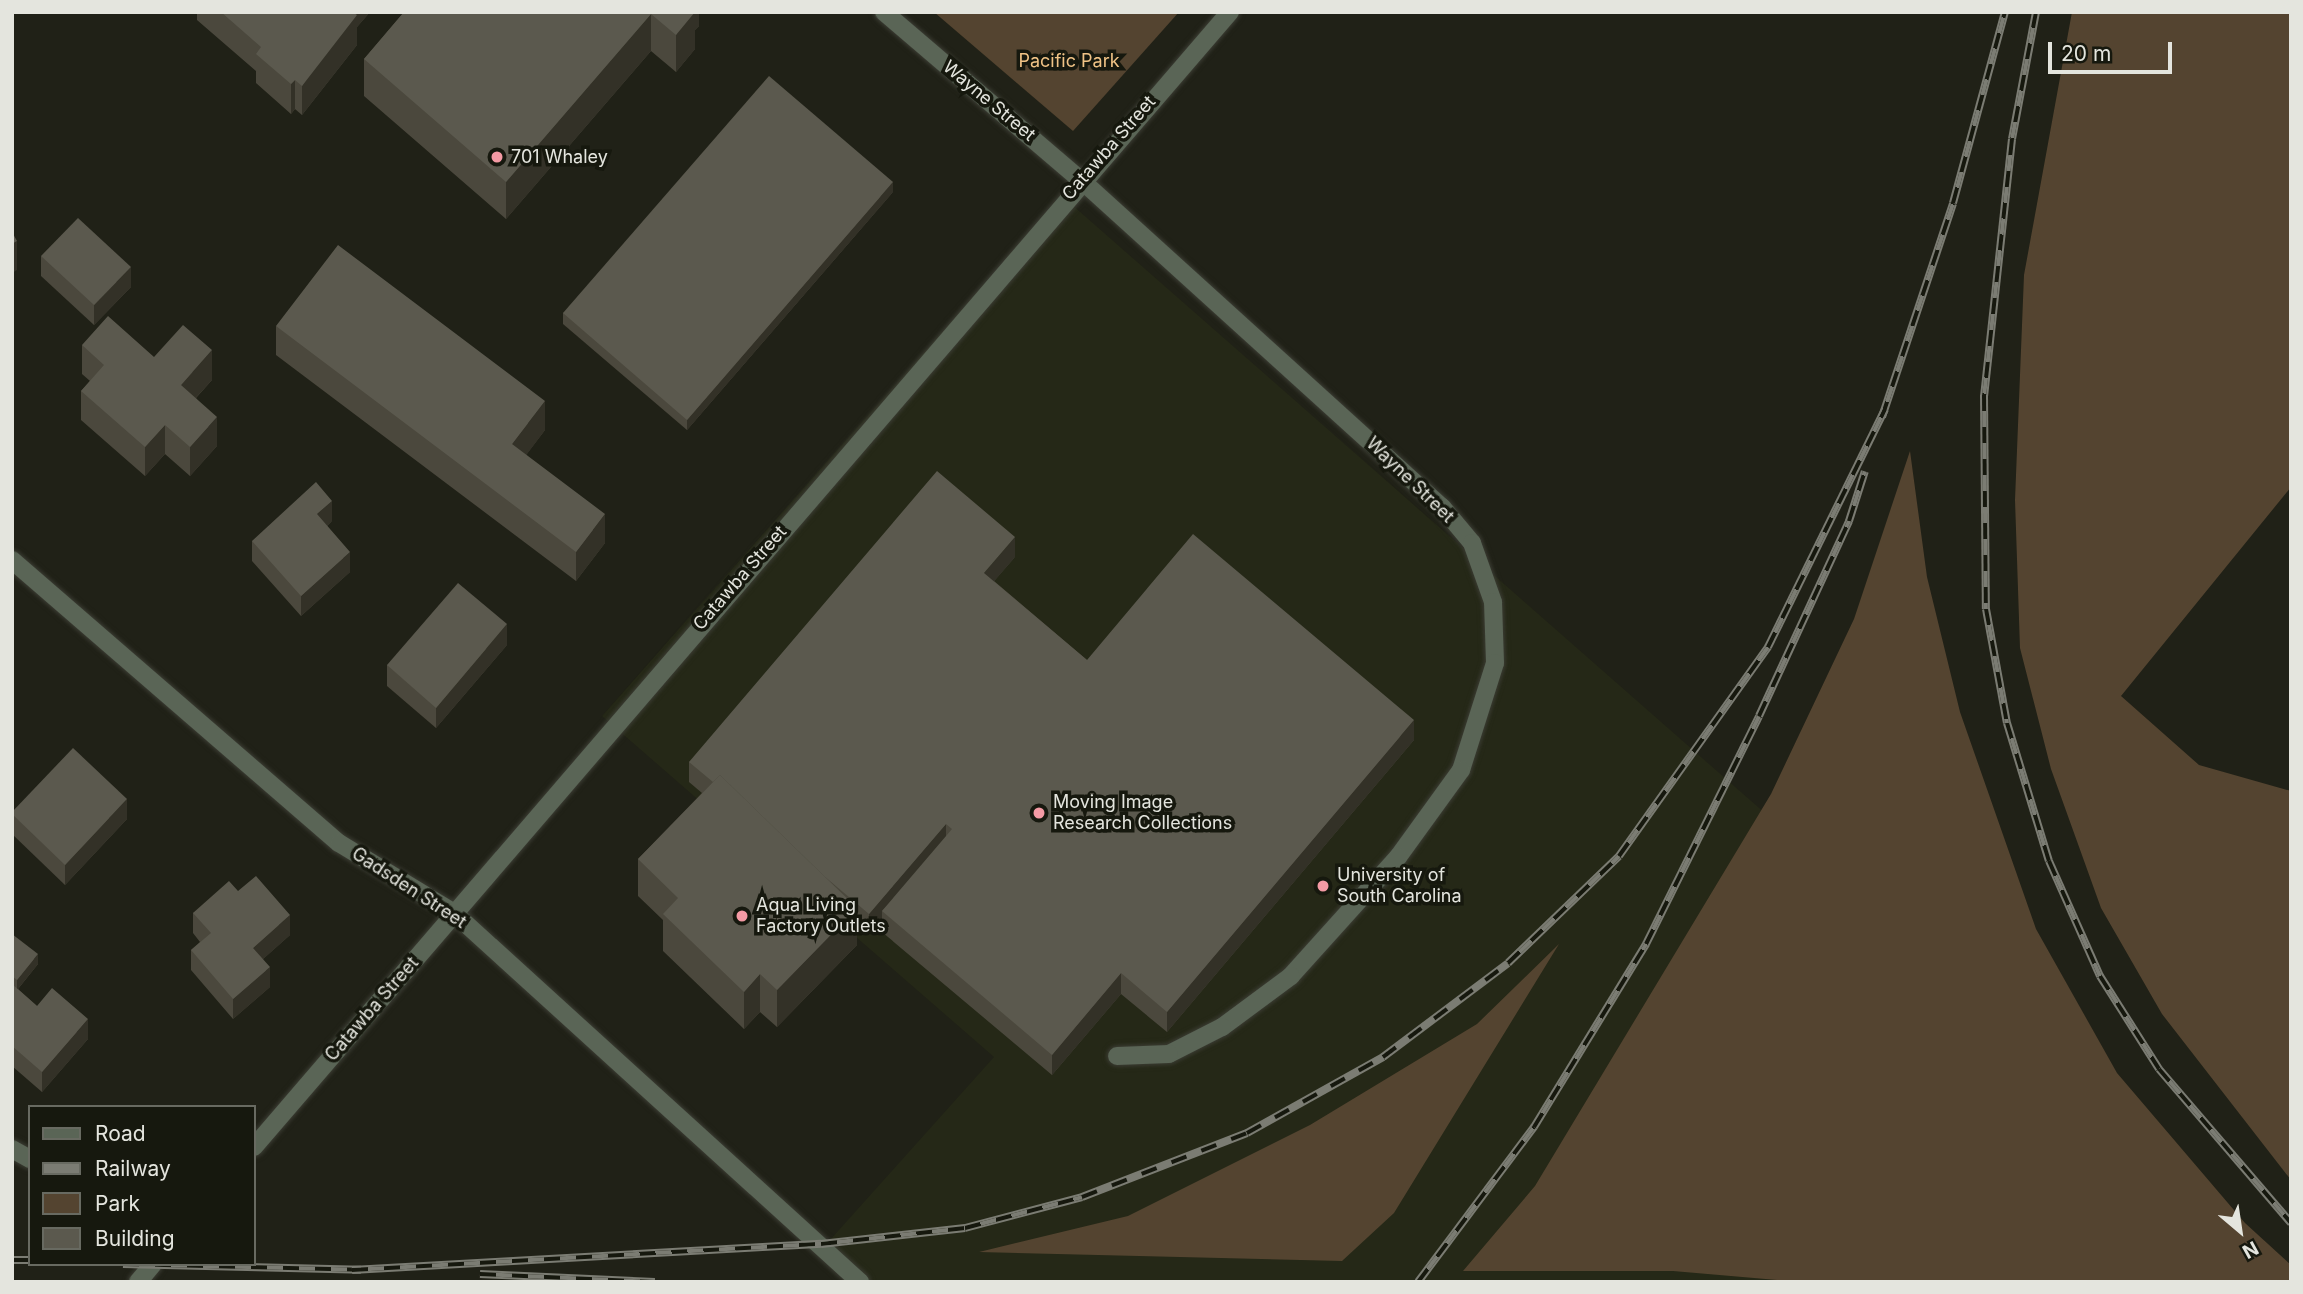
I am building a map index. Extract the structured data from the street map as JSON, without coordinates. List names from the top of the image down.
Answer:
{
  "streets": {
    "street": ["Wayne Street", "Catawba Street", "Gadsden Street"]
  },
  "crossings": [
    ["Wayne Street", "Catawba Street"],
    ["Catawba Street", "Gadsden Street"]
  ],
  "parks": ["Pacific Park"],
  "places": [
    "701 Whaley",
    "Moving Image Research Collections",
    "University of South Carolina",
    "Aqua Living Factory Outlets"
  ],
  "legend": [
    "Road",
    "Railway",
    "Park",
    "Building"
  ],
  "scale_bar": "20 m",
  "north": "bottom right"
}
